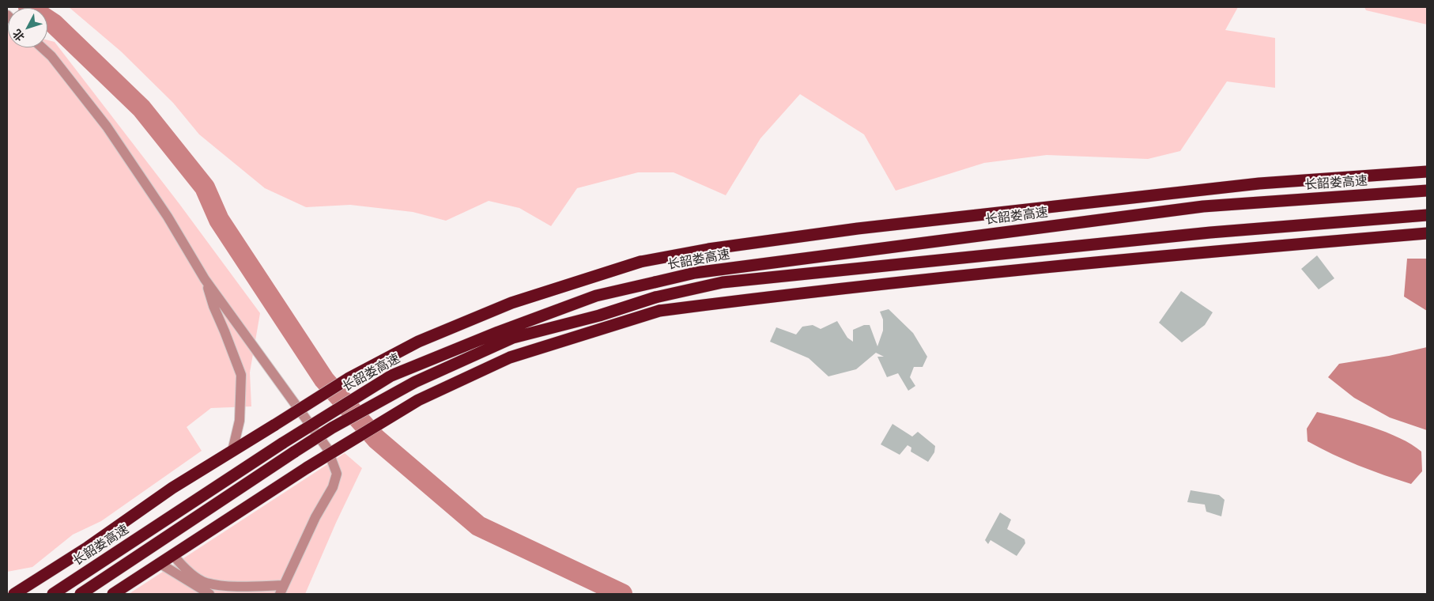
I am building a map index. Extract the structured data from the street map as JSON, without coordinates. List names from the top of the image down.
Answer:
{
  "streets": {
    "highway": ["长韶娄高速"]
  },
  "north": "bottom left"
}
